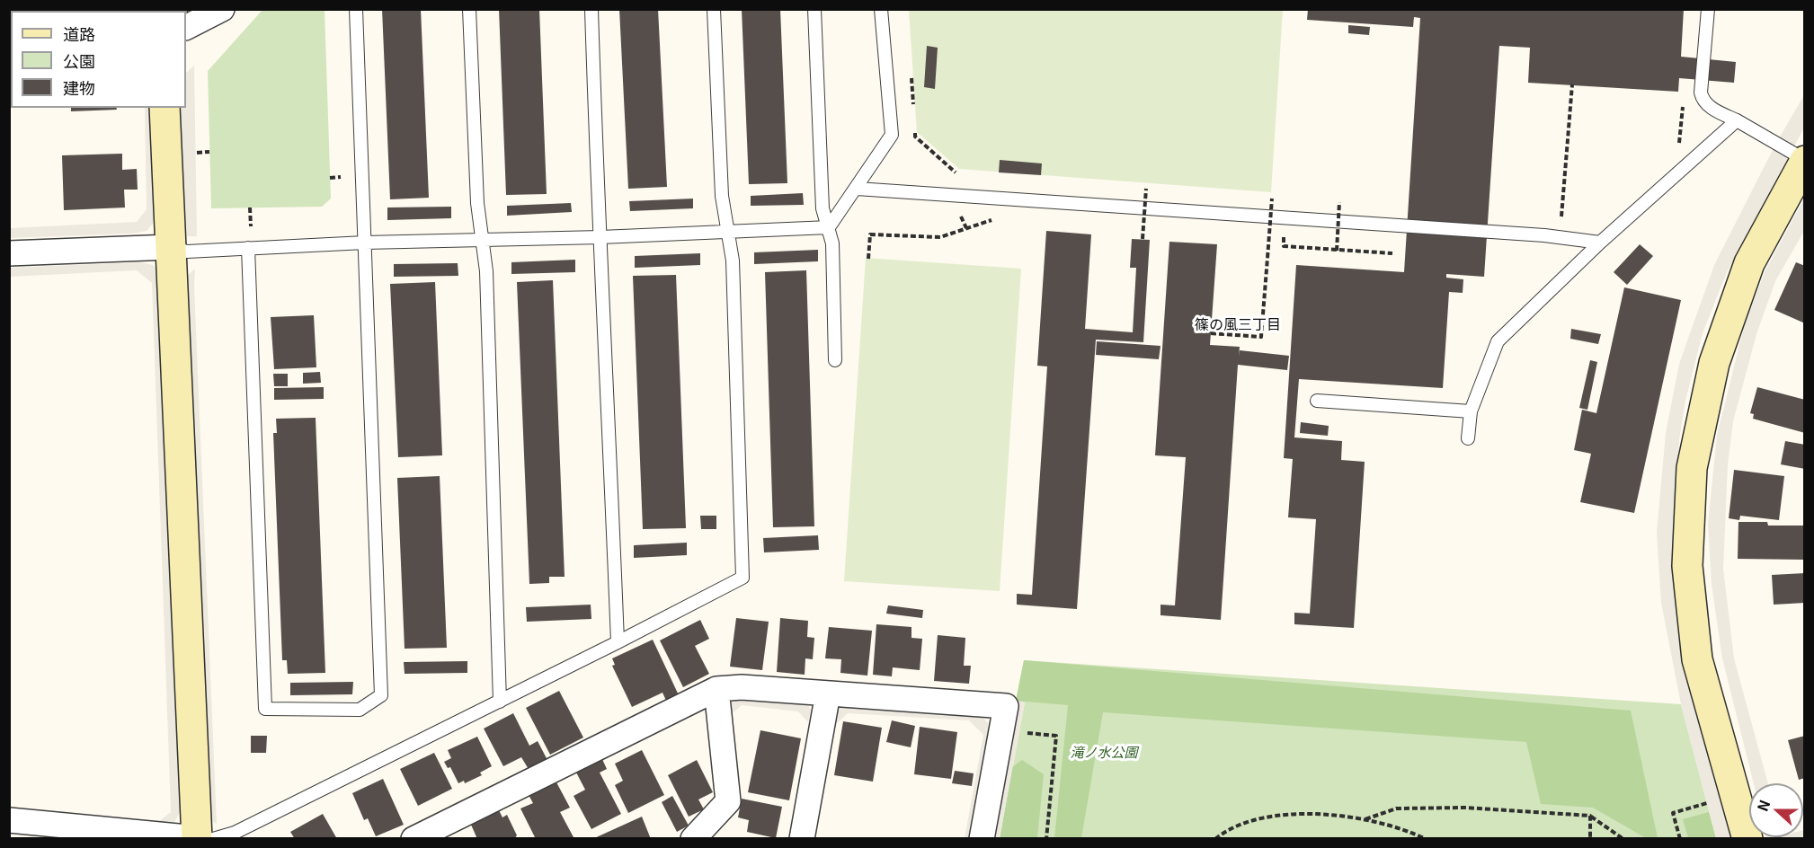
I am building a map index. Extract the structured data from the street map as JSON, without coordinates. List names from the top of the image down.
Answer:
{
  "districts": ["篠の風三丁目"],
  "parks": ["滝ノ水公園"],
  "legend": ["道路", "公園", "建物"],
  "north": "left"
}
